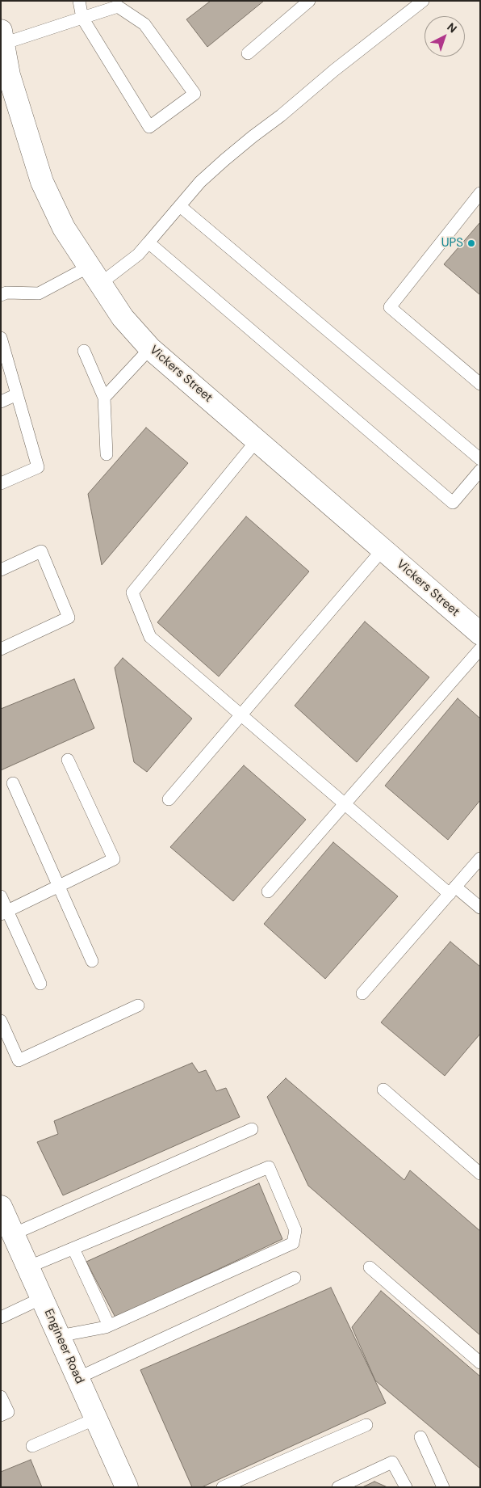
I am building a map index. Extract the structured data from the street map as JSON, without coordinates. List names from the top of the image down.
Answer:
{
  "streets": {
    "street": ["Vickers Street", "Engineer Road"]
  },
  "places": ["UPS"],
  "north": "top right"
}
